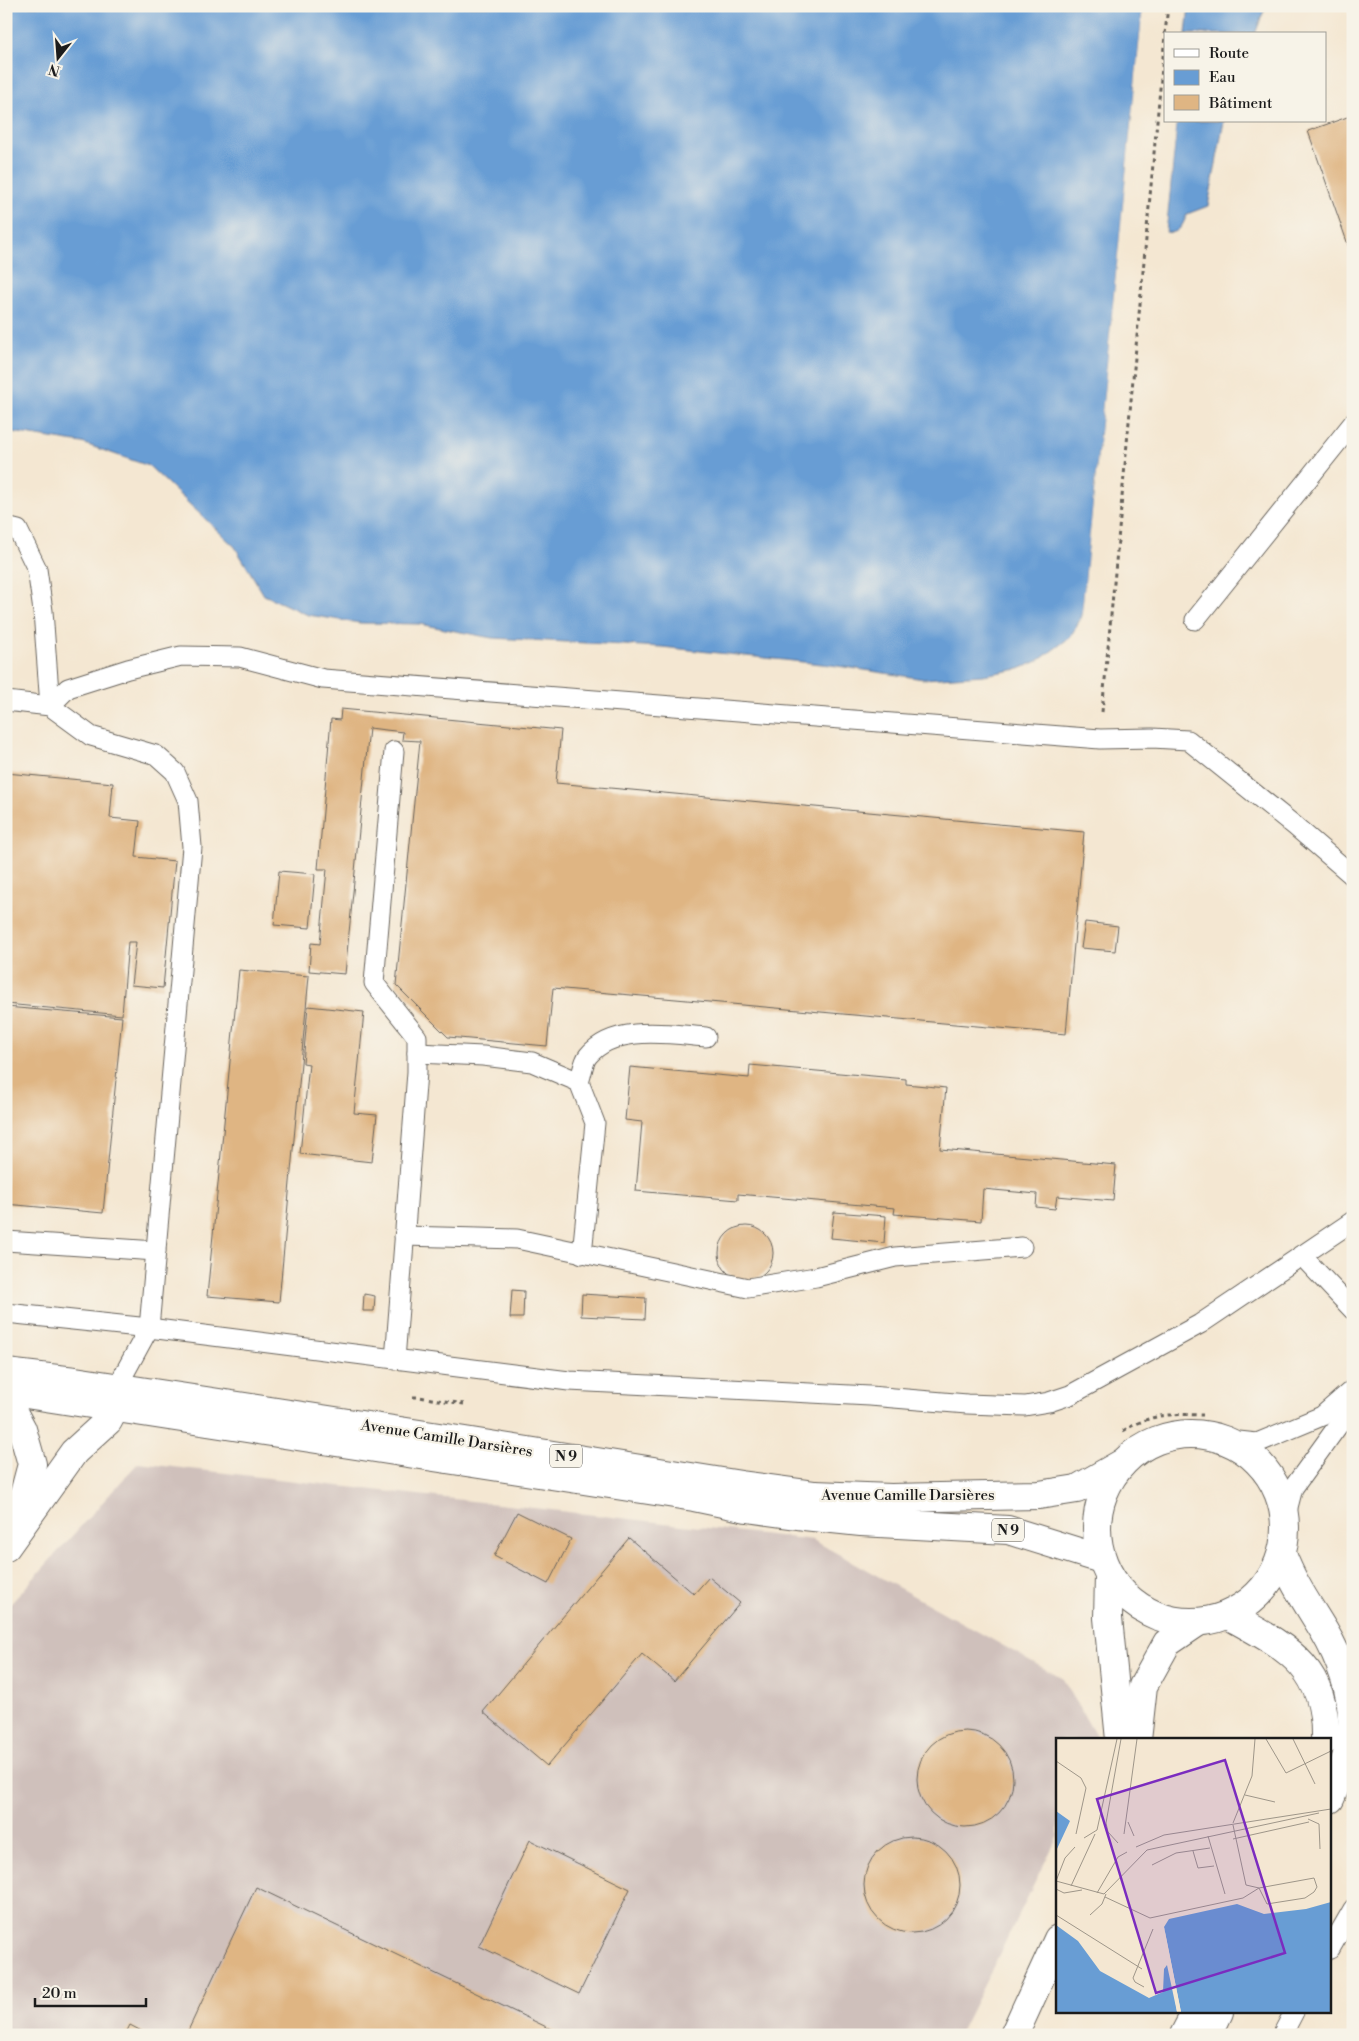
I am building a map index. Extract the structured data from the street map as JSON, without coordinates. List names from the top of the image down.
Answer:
{
  "streets": {
    "main road": ["Avenue Camille Darsières", "N 9"]
  },
  "legend": ["Route", "Eau", "Bâtiment"],
  "scale_bar": "20 m",
  "north": "bottom"
}
